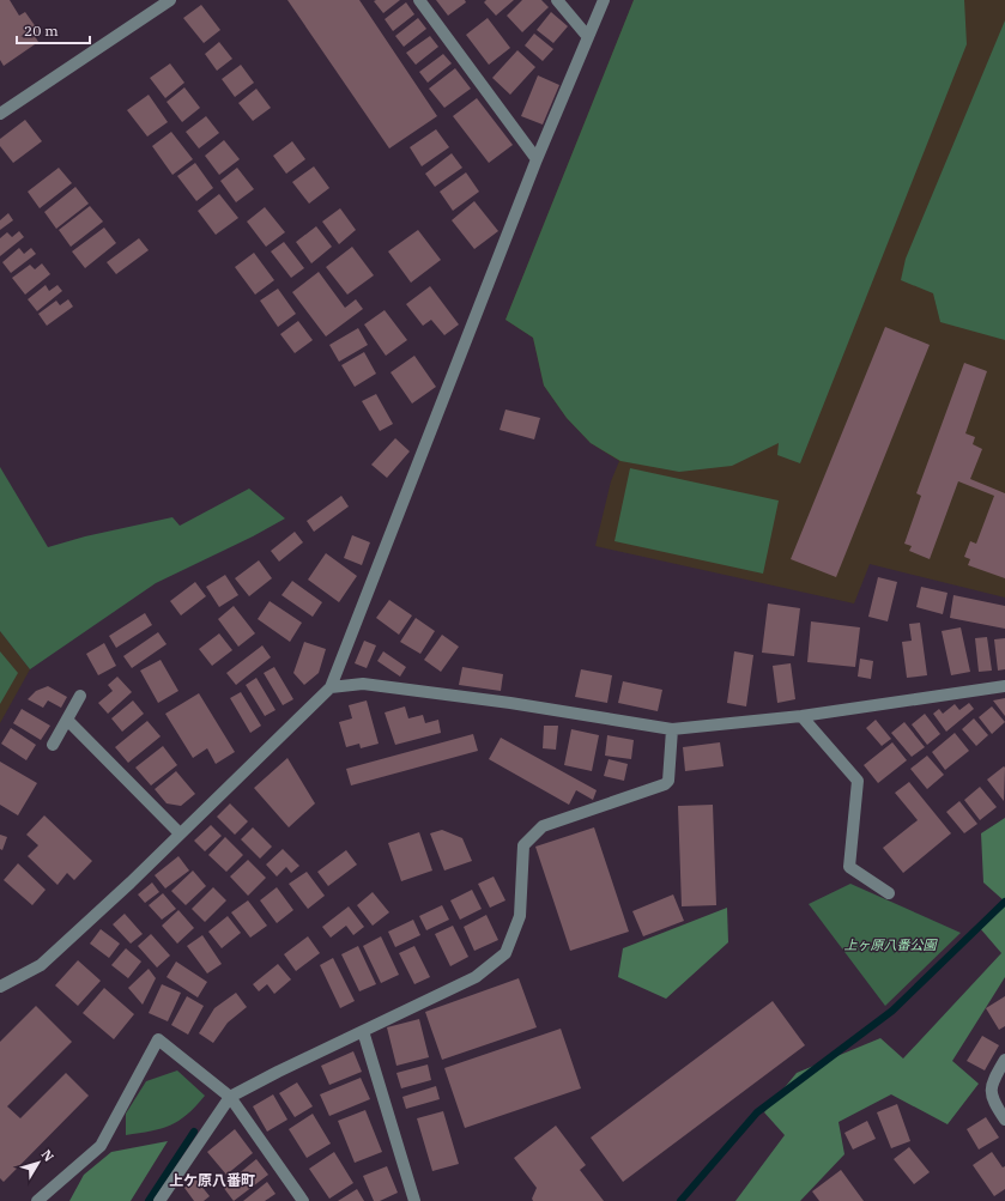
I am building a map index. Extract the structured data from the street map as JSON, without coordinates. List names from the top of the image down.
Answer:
{
  "districts": ["上ケ原八番町"],
  "parks": ["上ヶ原八番公園"],
  "scale_bar": "20 m",
  "north": "top right"
}
